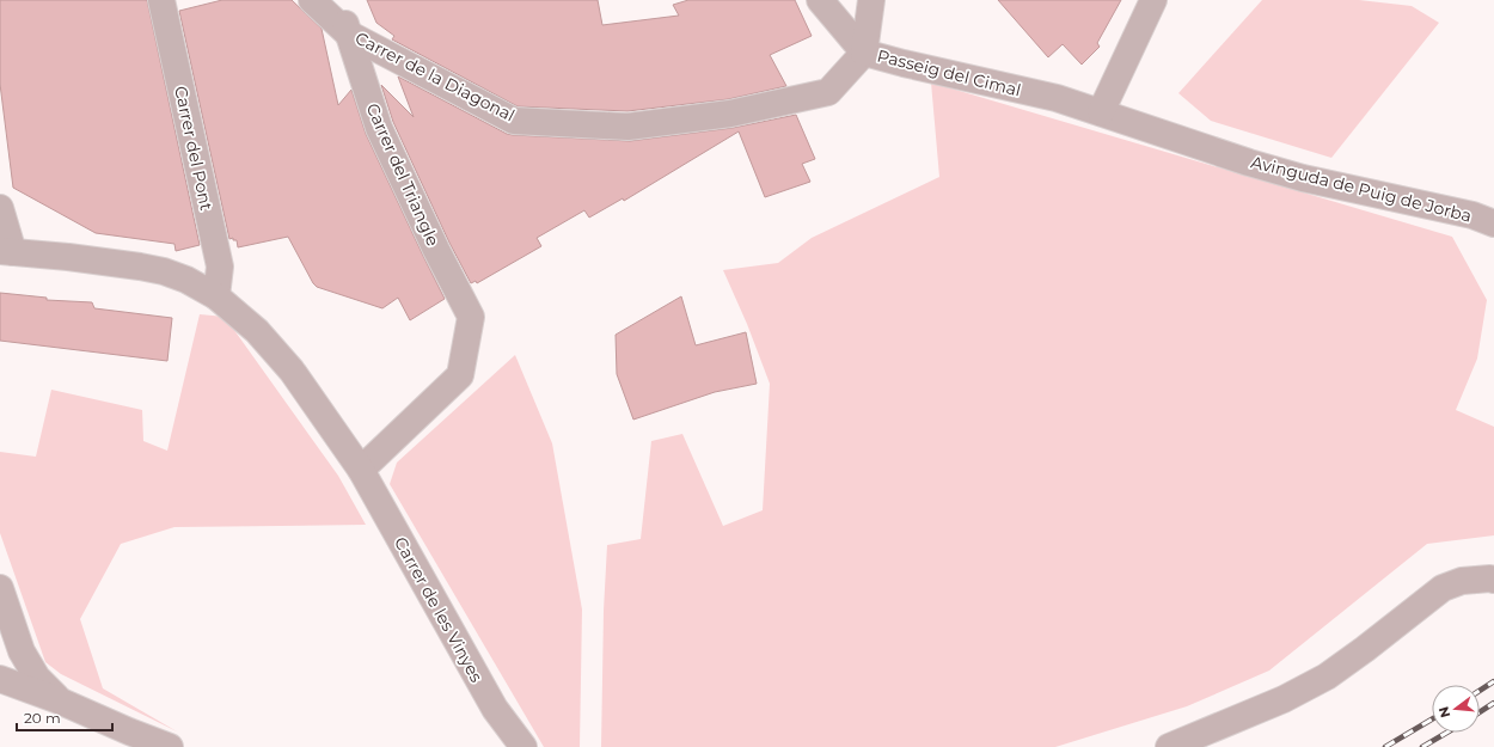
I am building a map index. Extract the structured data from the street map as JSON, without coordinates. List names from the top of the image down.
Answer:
{
  "streets": {
    "street": [
      "Passeig del Cimal",
      "Carrer de la Diagonal",
      "Carrer del Pont",
      "Carrer del Triangle",
      "Avinguda de Puig de Jorba",
      "Carrer de les Vinyes"
    ]
  },
  "crossings": [
    ["Passeig del Cimal", "Carrer de la Diagonal"],
    ["Passeig del Cimal", "Avinguda de Puig de Jorba"],
    ["Carrer de la Diagonal", "Carrer del Triangle"],
    ["Carrer del Pont", "Carrer de les Vinyes"],
    ["Carrer del Triangle", "Carrer de les Vinyes"]
  ],
  "scale_bar": "20 m",
  "north": "left"
}
